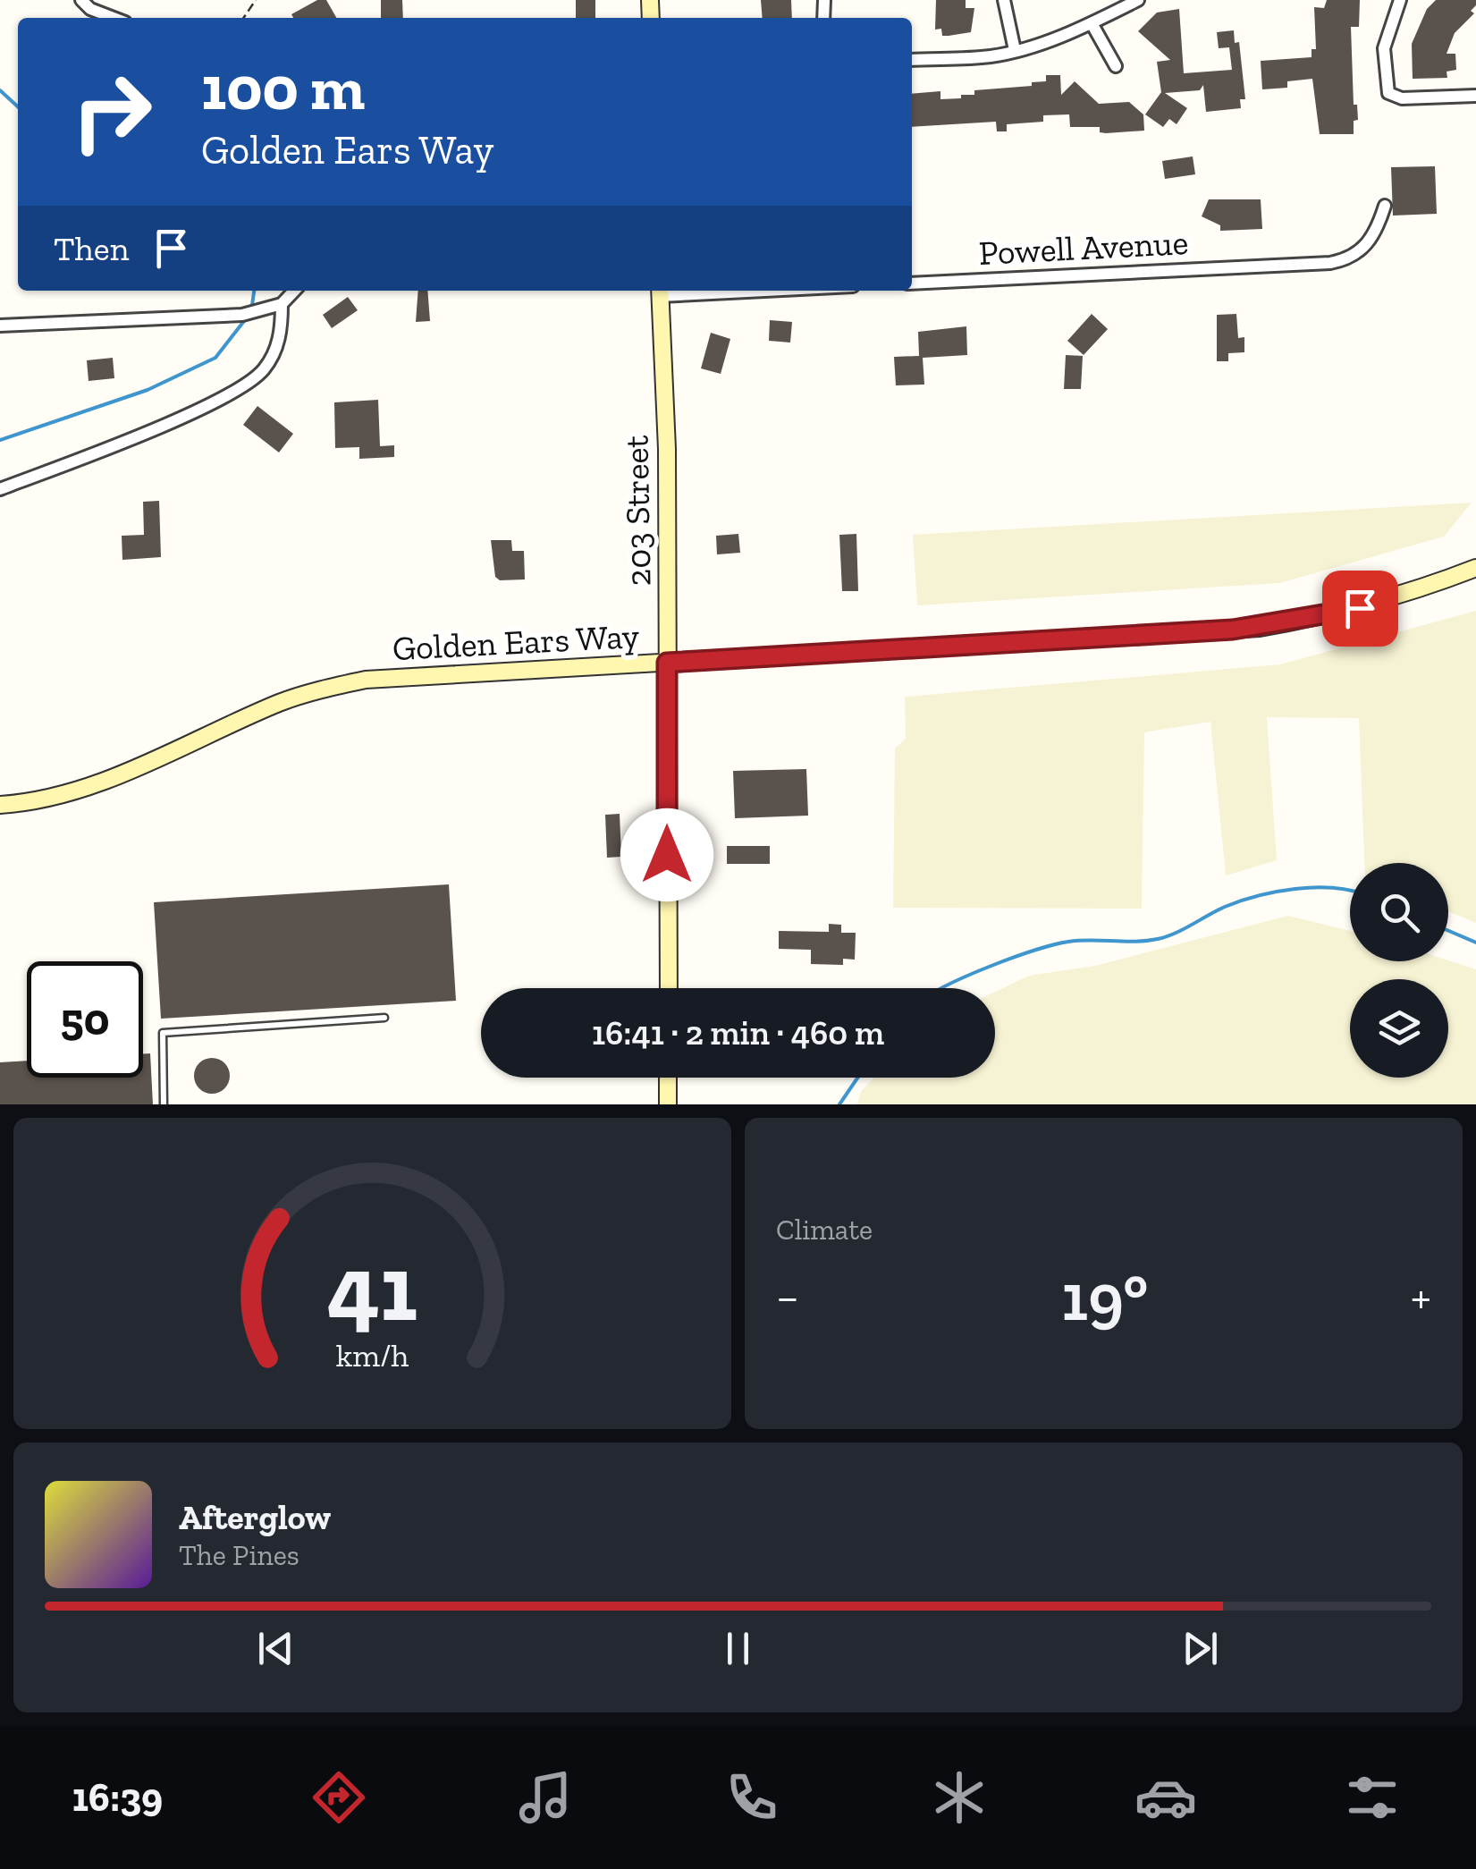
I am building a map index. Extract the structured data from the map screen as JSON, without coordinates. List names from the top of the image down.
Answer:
{
  "streets": {
    "main road": ["203 Street", "Golden Ears Way"],
    "street": ["Powell Avenue"]
  },
  "crossings": [
    ["203 Street", "Golden Ears Way"]
  ],
  "page": {
    "turn": ["100 m", "Golden Ears Way"],
    "then": "Then",
    "limit": "50",
    "trip": "16:41 · 2 min · 460 m",
    "tile": "Climate",
    "heat": ["−", "19°", "+"],
    "song": ["Afterglow", "The Pines"],
    "tabs": "16:39",
    "gauge": ["41", "km/h"]
  }
}
